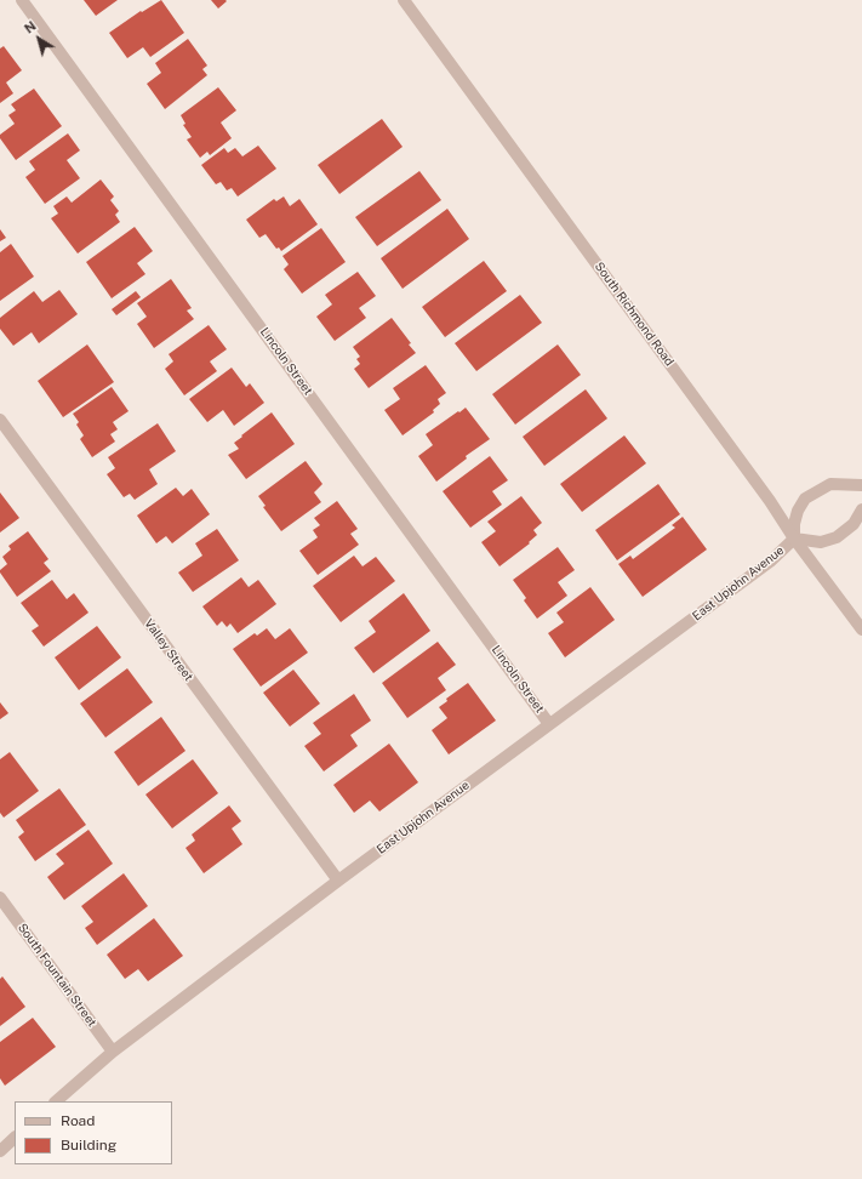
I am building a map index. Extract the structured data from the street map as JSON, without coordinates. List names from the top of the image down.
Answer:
{
  "streets": {
    "street": [
      "South Richmond Road",
      "Lincoln Street",
      "East Upjohn Avenue",
      "Valley Street",
      "South Fountain Street"
    ]
  },
  "crossings": [
    ["South Richmond Road", "East Upjohn Avenue"],
    ["Lincoln Street", "East Upjohn Avenue"],
    ["East Upjohn Avenue", "Valley Street"],
    ["East Upjohn Avenue", "South Fountain Street"]
  ],
  "legend": ["Road", "Building"],
  "north": "top left"
}
